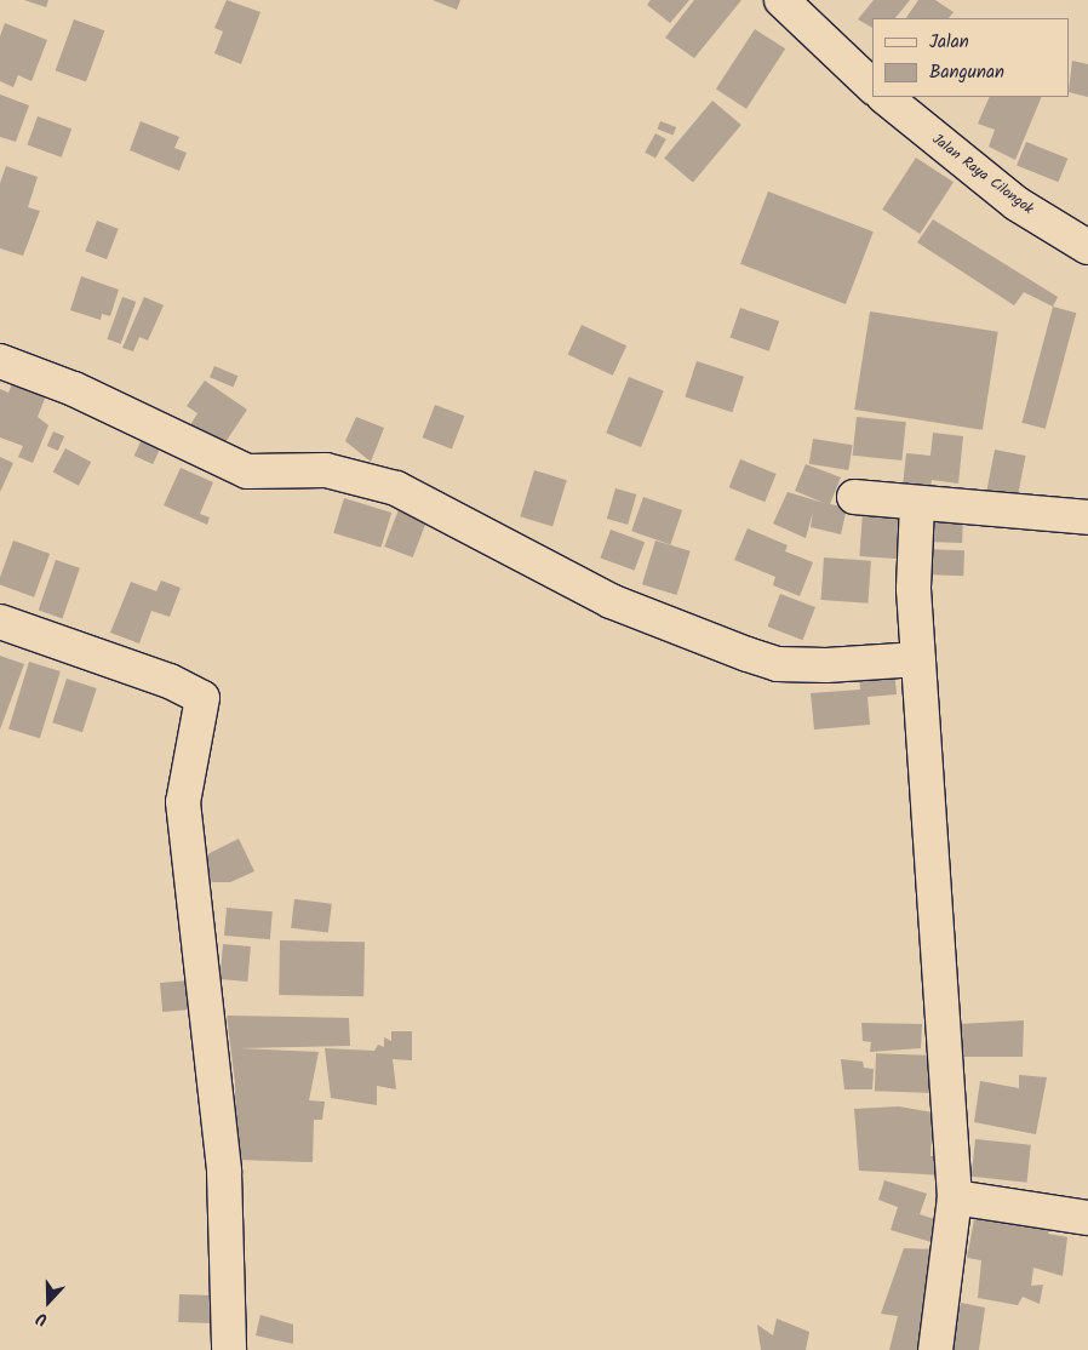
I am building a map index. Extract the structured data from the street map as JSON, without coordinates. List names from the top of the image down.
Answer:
{
  "streets": {
    "main road": ["Jalan Raya Cilongok"]
  },
  "legend": ["Jalan", "Bangunan"],
  "north": "bottom"
}
